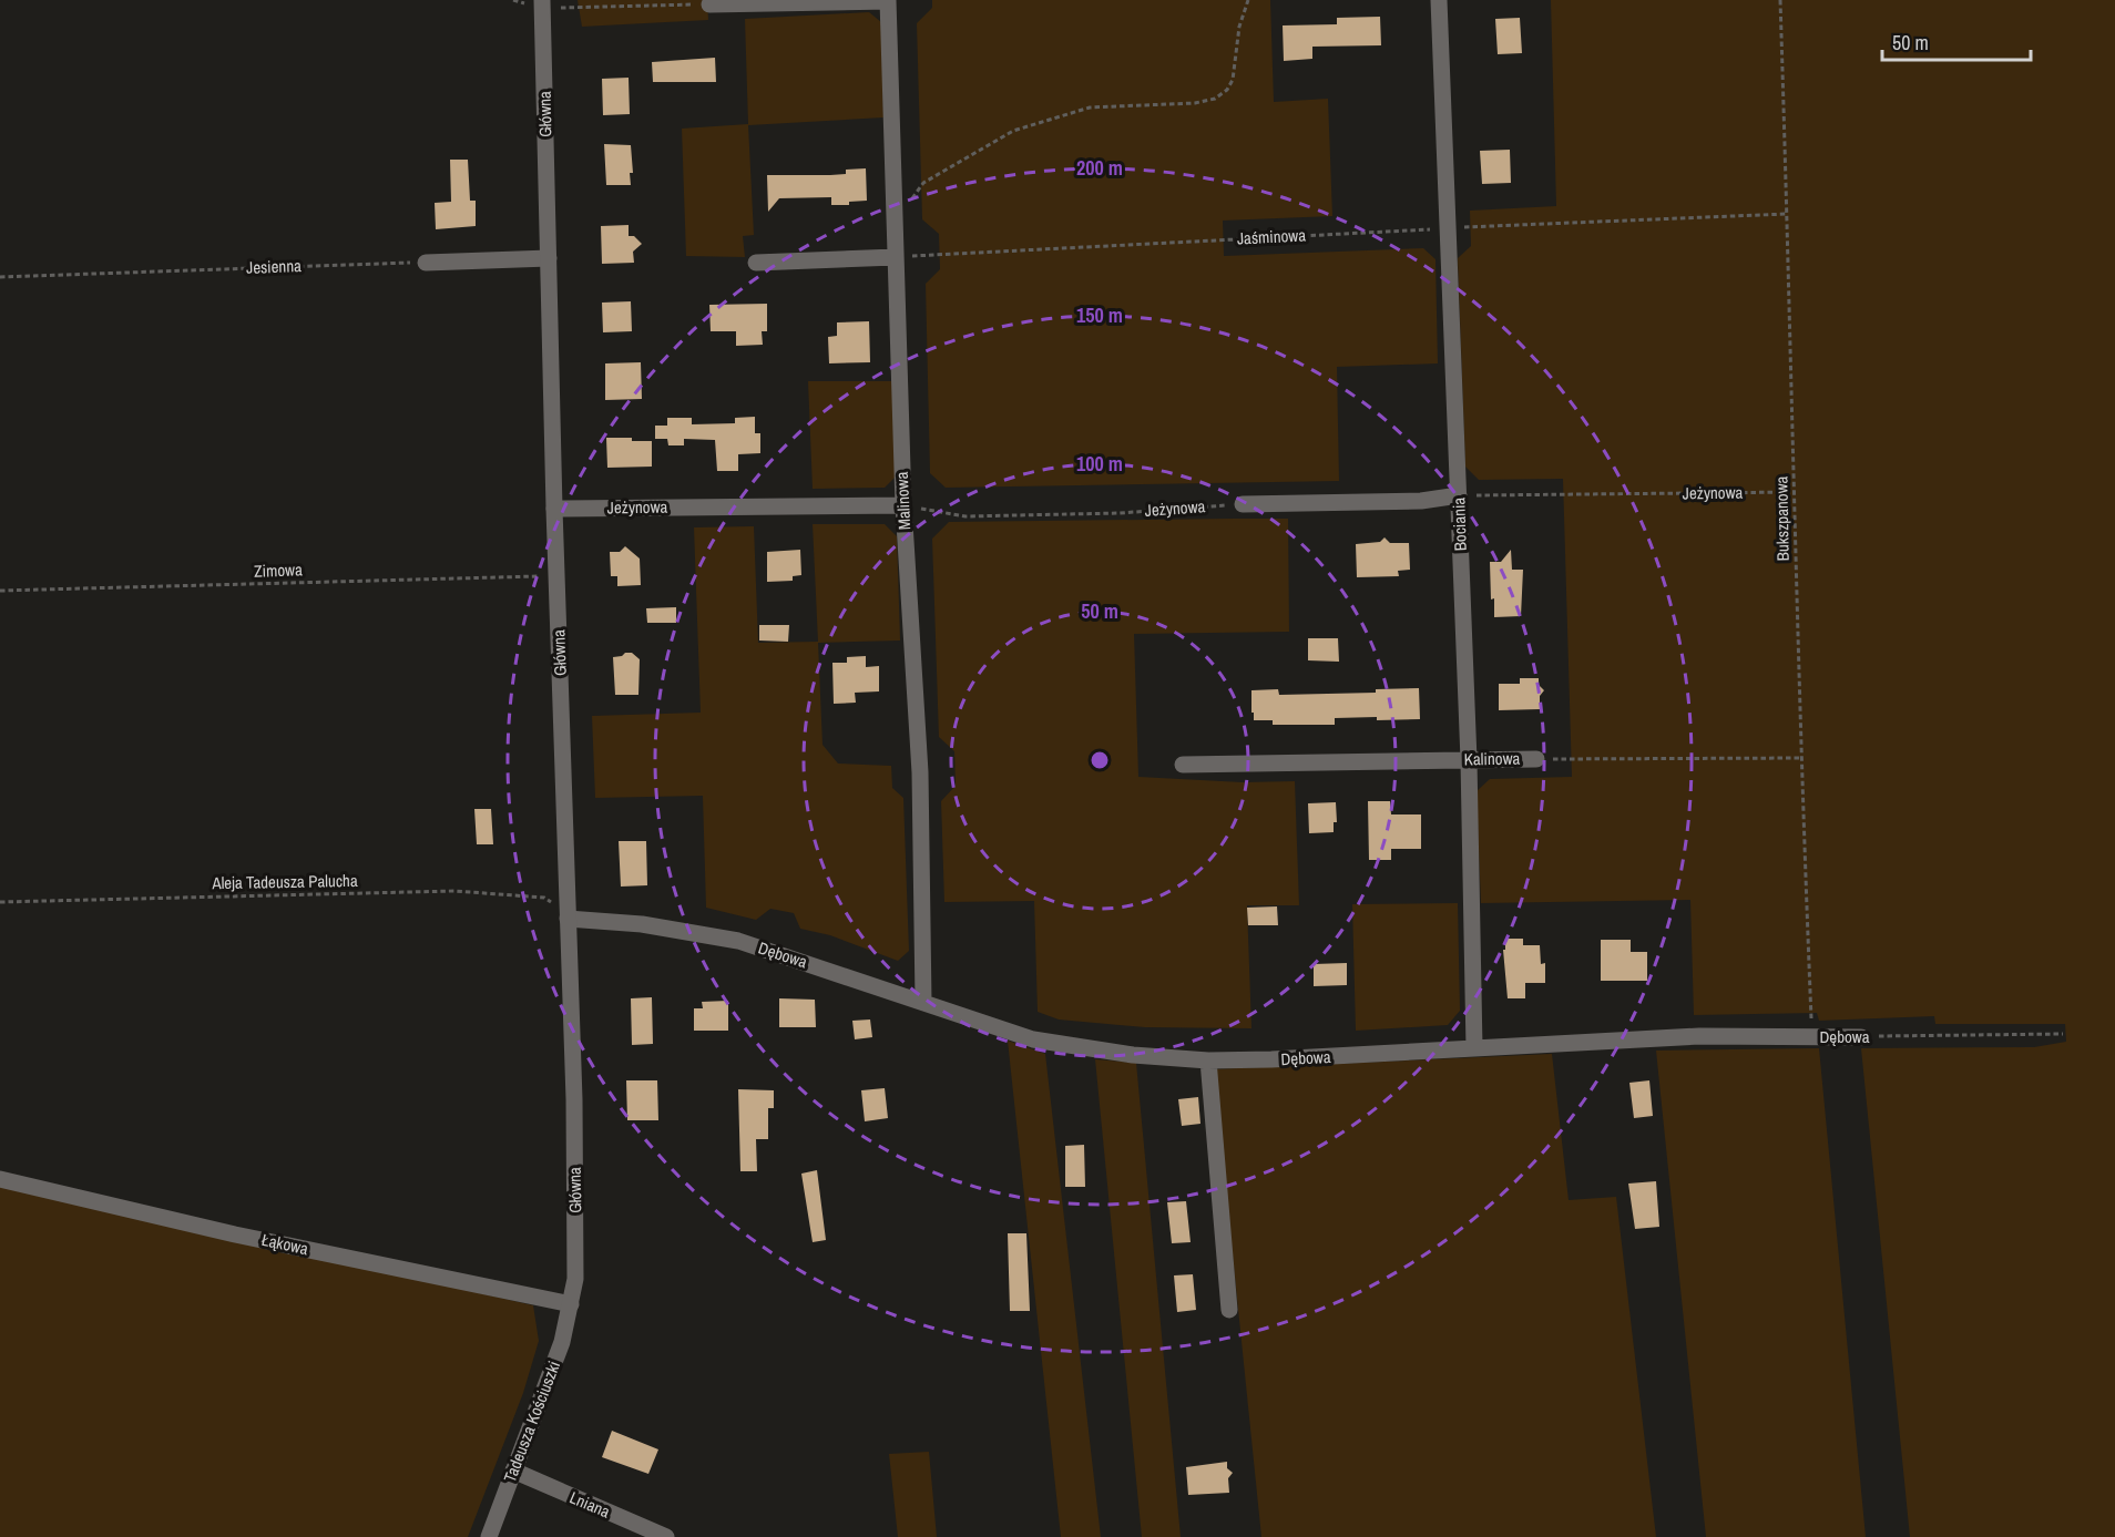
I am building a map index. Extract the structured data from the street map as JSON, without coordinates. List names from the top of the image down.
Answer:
{
  "streets": {
    "street": [
      "Główna",
      "Jeżynowa",
      "Malinowa",
      "Bociania",
      "Kalinowa",
      "Dębowa",
      "Łąkowa",
      "Tadeusza Kościuszki",
      "Lniana"
    ],
    "path": [
      "Jaśminowa",
      "Jesienna",
      "Bukszpanowa",
      "Zimowa",
      "Aleja Tadeusza Palucha"
    ]
  },
  "crossings": [
    ["Główna", "Jeżynowa"],
    ["Główna", "Zimowa"],
    ["Główna", "Aleja Tadeusza Palucha"],
    ["Główna", "Dębowa"],
    ["Główna", "Łąkowa"],
    ["Główna", "Tadeusza Kościuszki"],
    ["Jaśminowa", "Malinowa"],
    ["Jaśminowa", "Bukszpanowa"],
    ["Jaśminowa", "Bociania"],
    ["Jeżynowa", "Malinowa"],
    ["Jeżynowa", "Bukszpanowa"],
    ["Jeżynowa", "Bociania"],
    ["Malinowa", "Dębowa"],
    ["Bukszpanowa", "Kalinowa"],
    ["Bukszpanowa", "Dębowa"],
    ["Bociania", "Kalinowa"],
    ["Bociania", "Dębowa"],
    ["Aleja Tadeusza Palucha", "Dębowa"],
    ["Łąkowa", "Tadeusza Kościuszki"],
    ["Tadeusza Kościuszki", "Lniana"]
  ],
  "scale_bar": "50 m",
  "rings": [
    "200 m",
    "150 m",
    "100 m",
    "50 m"
  ]
}
